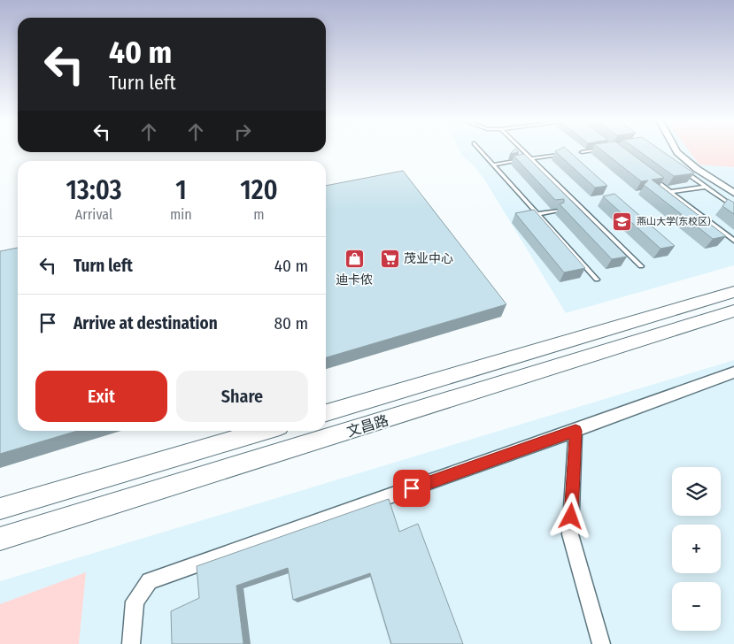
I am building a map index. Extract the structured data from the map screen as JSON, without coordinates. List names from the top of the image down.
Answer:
{
  "streets": {
    "main road": ["文昌路"]
  },
  "places": {
    "school or university": ["燕山大学(东校区)"],
    "supermarket": ["茂业中心"],
    "shop": ["迪卡侬"]
  },
  "page": {
    "turn": ["40 m", "Turn left"],
    "eta": [
      "13:03",
      "Arrival",
      "1",
      "min",
      "120",
      "m"
    ],
    "list": [
      {
        "name": "Turn left",
        "value": "40 m"
      },
      {
        "name": "Arrive at destination",
        "value": "80 m"
      }
    ],
    "buttons": ["Exit", "Share"],
    "map_buttons": ["+", "−"]
  }
}
